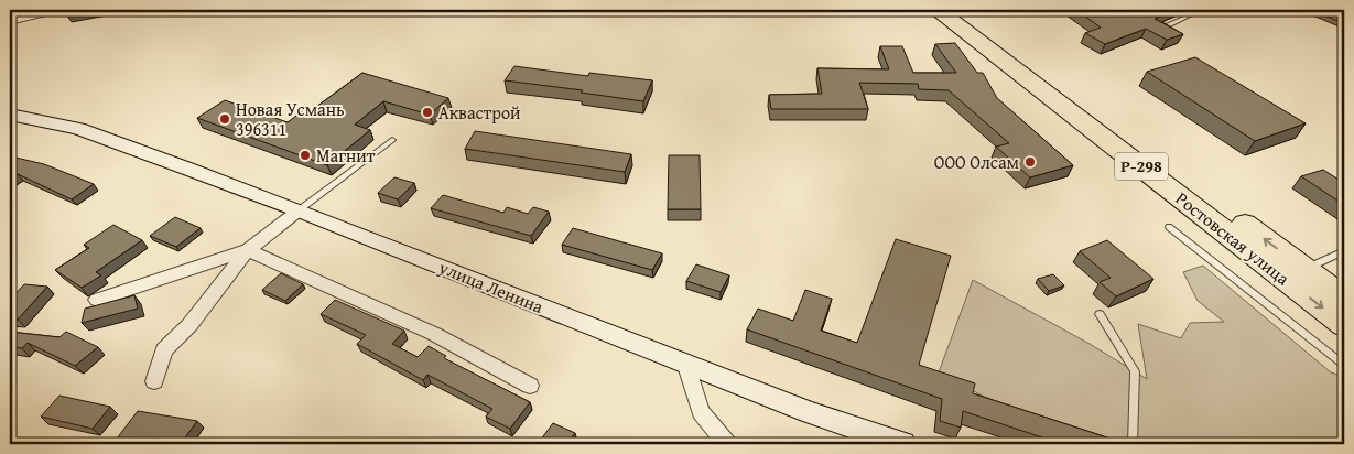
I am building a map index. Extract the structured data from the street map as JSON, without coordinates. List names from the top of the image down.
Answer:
{
  "streets": {
    "highway": ["Р-298", "Ростовская улица"],
    "main road": ["улица Ленина"]
  },
  "places": [
    "Аквастрой",
    "Новая Усмань 396311",
    "Магнит",
    "ООО Олсам"
  ]
}
